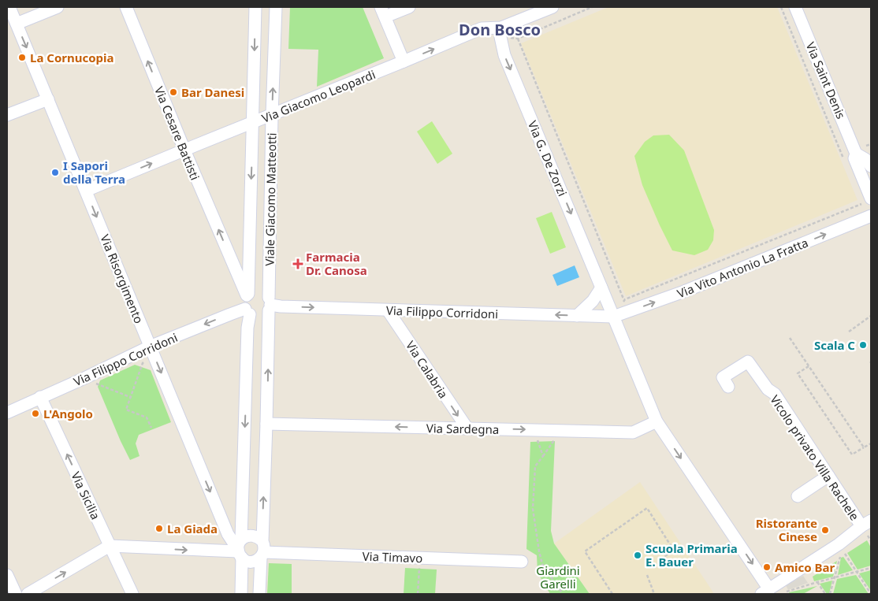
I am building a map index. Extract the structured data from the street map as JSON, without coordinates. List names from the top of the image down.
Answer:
{
  "streets": {
    "street": [
      "Via Saint Denis",
      "Via Giacomo Leopardi",
      "Via Cesare Battisti",
      "Via G. De Zorzi",
      "Viale Giacomo Matteotti",
      "Via Vito Antonio La Fratta",
      "Via Risorgimento",
      "Via Filippo Corridoni",
      "Via Calabria",
      "Via Sardegna",
      "Vicolo privato Villa Rachele",
      "Via Sicilia",
      "Via Timavo"
    ]
  },
  "crossings": [
    ["Via Giacomo Leopardi", "Via Cesare Battisti"],
    ["Via Giacomo Leopardi", "Via G. De Zorzi"],
    ["Via Giacomo Leopardi", "Viale Giacomo Matteotti"],
    ["Via Giacomo Leopardi", "Via Risorgimento"],
    ["Via Cesare Battisti", "Viale Giacomo Matteotti"],
    ["Via Cesare Battisti", "Via Filippo Corridoni"],
    ["Via G. De Zorzi", "Via Vito Antonio La Fratta"],
    ["Via G. De Zorzi", "Via Filippo Corridoni"],
    ["Via G. De Zorzi", "Via Sardegna"],
    ["Viale Giacomo Matteotti", "Via Risorgimento"],
    ["Viale Giacomo Matteotti", "Via Filippo Corridoni"],
    ["Viale Giacomo Matteotti", "Via Sardegna"],
    ["Viale Giacomo Matteotti", "Via Timavo"],
    ["Via Vito Antonio La Fratta", "Via Filippo Corridoni"],
    ["Via Risorgimento", "Via Filippo Corridoni"],
    ["Via Risorgimento", "Via Timavo"],
    ["Via Filippo Corridoni", "Via Calabria"],
    ["Via Filippo Corridoni", "Via Sicilia"],
    ["Via Calabria", "Via Sardegna"]
  ],
  "one_way": [
    "Via Giacomo Leopardi",
    "Via Cesare Battisti",
    "Via G. De Zorzi",
    "Via Vito Antonio La Fratta",
    "Via Calabria",
    "Via Sicilia"
  ],
  "districts": ["Don Bosco"],
  "parks": ["Giardini Garelli"],
  "places": {
    "other": [
      "La Cornucopia",
      "Bar Danesi",
      "I Sapori della Terra",
      "Scala C",
      "L'Angolo",
      "La Giada",
      "Ristorante Cinese",
      "Scuola Primaria E. Bauer",
      "Amico Bar"
    ],
    "health": ["Farmacia Dr. Canosa"]
  }
}
